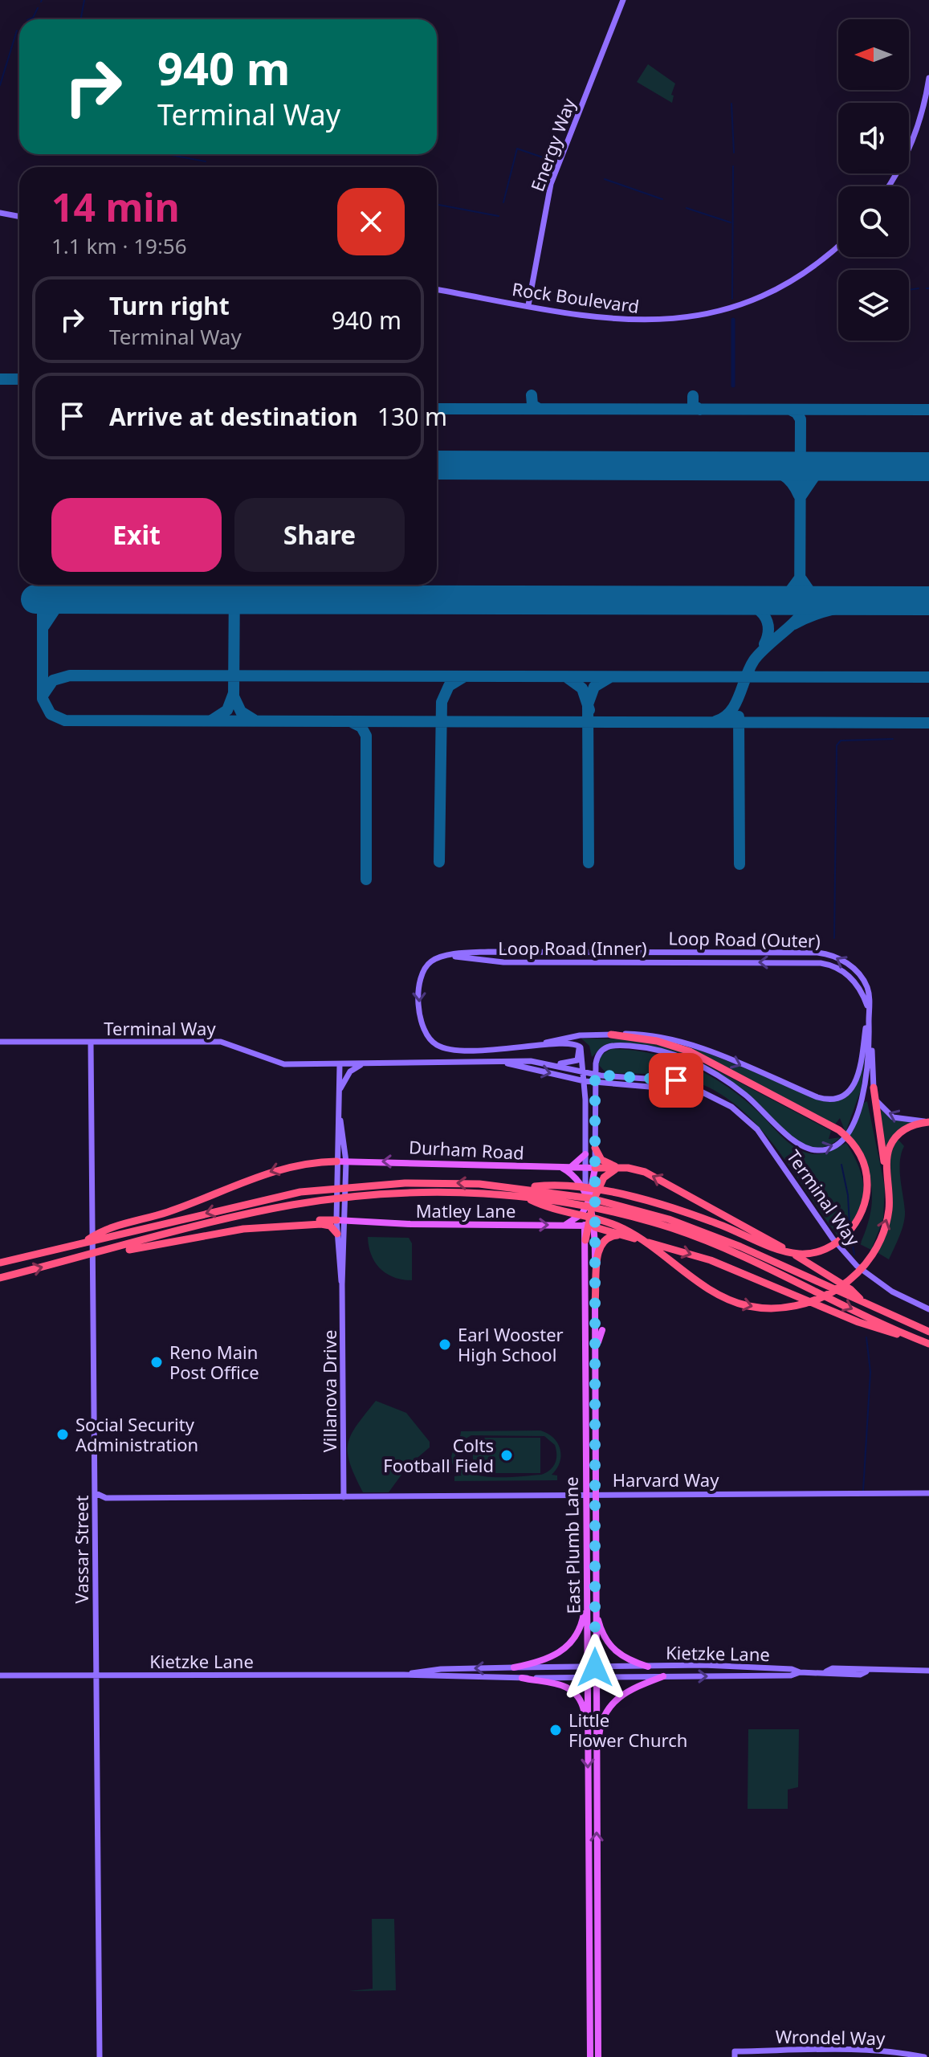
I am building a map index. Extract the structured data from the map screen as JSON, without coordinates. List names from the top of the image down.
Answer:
{
  "streets": {
    "main road": [
      "Energy Way",
      "Rock Boulevard",
      "Loop Road (Outer)",
      "Loop Road (Inner)",
      "Terminal Way",
      "Durham Road",
      "Matley Lane",
      "Villanova Drive",
      "Harvard Way",
      "East Plumb Lane",
      "Vassar Street",
      "Kietzke Lane",
      "Wrondel Way"
    ]
  },
  "crossings": [
    ["Energy Way", "Rock Boulevard"],
    ["Loop Road (Outer)", "Loop Road (Inner)"],
    ["Loop Road (Outer)", "Terminal Way"],
    ["Terminal Way", "Villanova Drive"],
    ["Terminal Way", "Vassar Street"],
    ["Durham Road", "Villanova Drive"],
    ["Matley Lane", "Villanova Drive"],
    ["Matley Lane", "East Plumb Lane"],
    ["Villanova Drive", "Harvard Way"],
    ["Harvard Way", "East Plumb Lane"],
    ["Harvard Way", "Vassar Street"],
    ["East Plumb Lane", "Kietzke Lane"],
    ["Vassar Street", "Kietzke Lane"]
  ],
  "one_way": ["Loop Road (Inner)", "Durham Road", "Matley Lane"],
  "places": [
    "Earl Wooster High School",
    "Reno Main Post Office",
    "Social Security Administration",
    "Colts Football Field",
    "Little Flower Church"
  ],
  "north": "left",
  "page": {
    "turn": ["940 m", "Terminal Way"],
    "heading": ["14 min", "1.1 km · 19:56"],
    "list": [
      {
        "name": "Turn right",
        "note": "Terminal Way",
        "value": "940 m"
      },
      {
        "name": "Arrive at destination",
        "value": "130 m"
      }
    ],
    "buttons": ["Exit", "Share"]
  }
}
